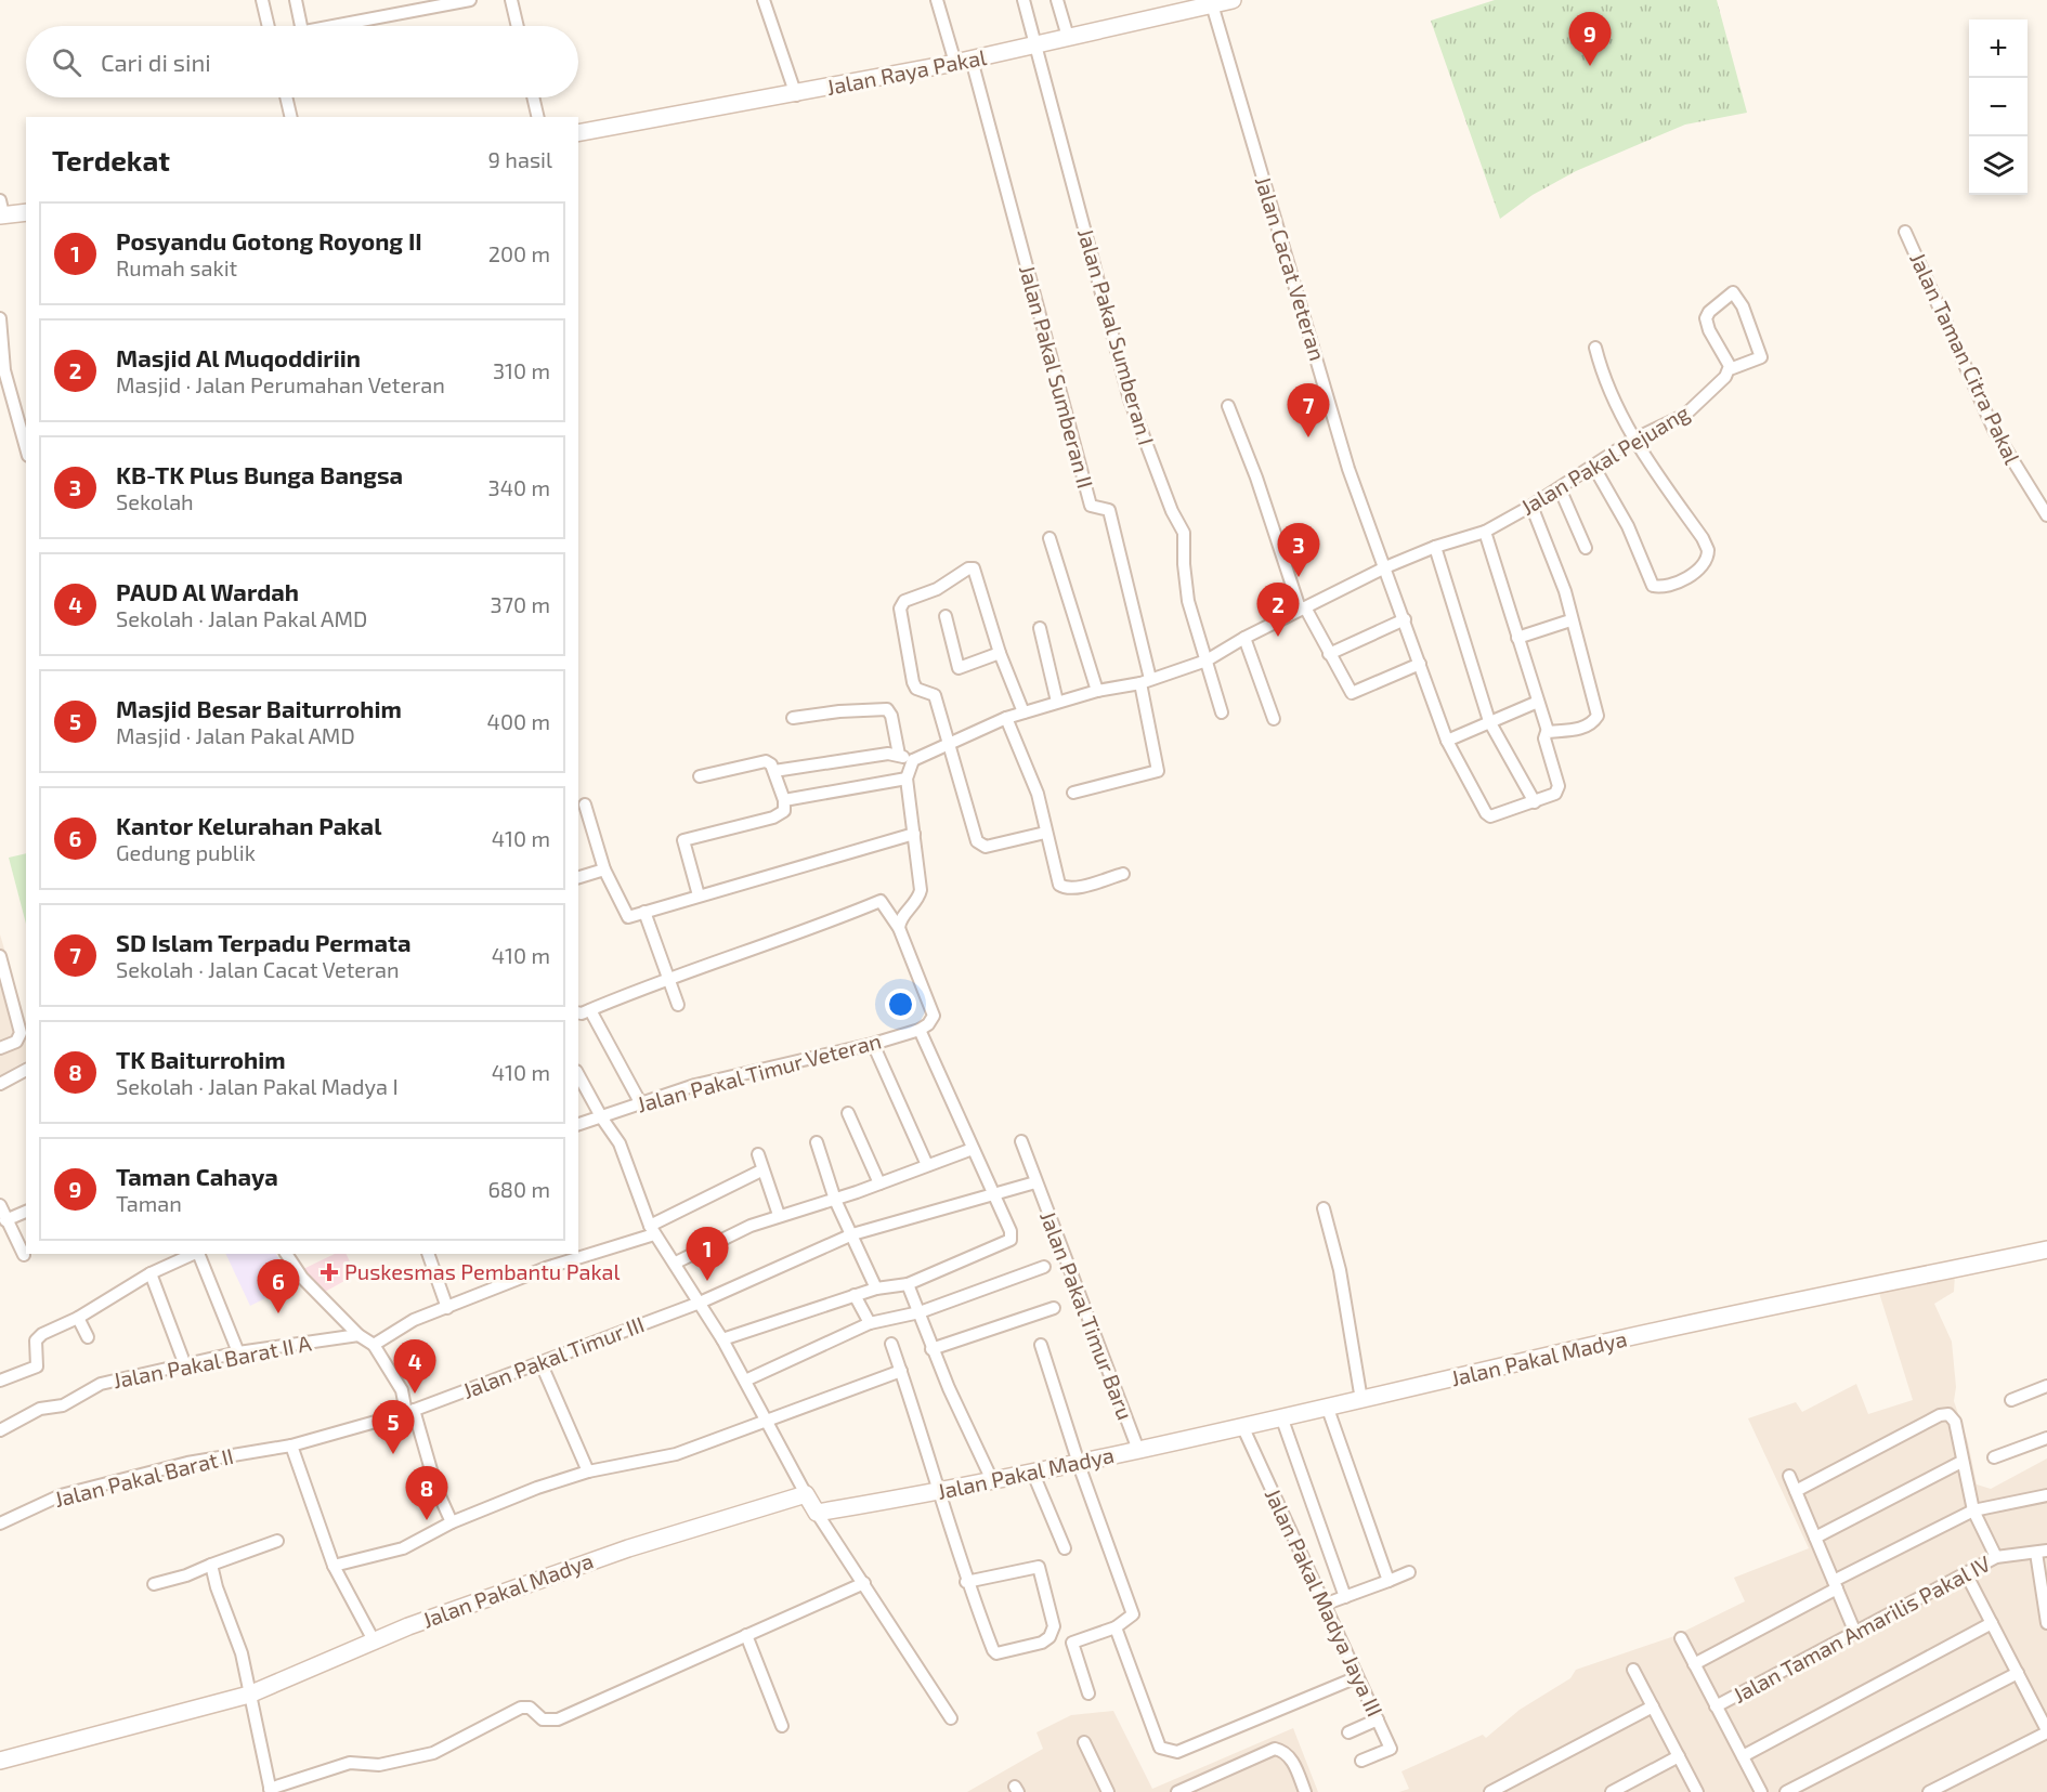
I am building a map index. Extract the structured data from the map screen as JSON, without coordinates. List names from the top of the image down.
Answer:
{
  "streets": {
    "street": [
      "Jalan Raya Pakal",
      "Jalan Cacat Veteran",
      "Jalan Pakal Sumberan I",
      "Jalan Taman Citra Pakal",
      "Jalan Pakal Sumberan II",
      "Jalan Pakal Pejuang",
      "Jalan Pakal Timur Veteran",
      "Jalan Pakal Timur Baru",
      "Jalan Pakal Timur III",
      "Jalan Pakal Madya",
      "Jalan Pakal Barat II A",
      "Jalan Pakal Barat II",
      "Jalan Pakal Madya Jaya III",
      "Jalan Taman Amarilis Pakal IV"
    ]
  },
  "crossings": [
    ["Jalan Raya Pakal", "Jalan Cacat Veteran"],
    ["Jalan Raya Pakal", "Jalan Pakal Sumberan I"],
    ["Jalan Raya Pakal", "Jalan Pakal Sumberan II"],
    ["Jalan Cacat Veteran", "Jalan Pakal Pejuang"],
    ["Jalan Pakal Sumberan I", "Jalan Pakal Pejuang"],
    ["Jalan Pakal Sumberan II", "Jalan Pakal Pejuang"],
    ["Jalan Pakal Timur Baru", "Jalan Pakal Madya"],
    ["Jalan Pakal Timur III", "Jalan Pakal Barat II"],
    ["Jalan Pakal Madya", "Jalan Pakal Madya Jaya III"]
  ],
  "places": {
    "health": ["Puskesmas Pembantu Pakal"]
  },
  "page": {
    "pins": [
      "9",
      "7",
      "3",
      "2",
      "1",
      "6",
      "4",
      "5",
      "8"
    ],
    "map_buttons": ["+", "−"],
    "search": "Cari di sini",
    "heading": ["Terdekat", "9 hasil"],
    "list": [
      {
        "mark": "1",
        "name": "Posyandu Gotong Royong II",
        "note": "Rumah sakit",
        "value": "200 m"
      },
      {
        "mark": "2",
        "name": "Masjid Al Muqoddiriin",
        "note": "Masjid · Jalan Perumahan Veteran",
        "value": "310 m"
      },
      {
        "mark": "3",
        "name": "KB-TK Plus Bunga Bangsa",
        "note": "Sekolah",
        "value": "340 m"
      },
      {
        "mark": "4",
        "name": "PAUD Al Wardah",
        "note": "Sekolah · Jalan Pakal AMD",
        "value": "370 m"
      },
      {
        "mark": "5",
        "name": "Masjid Besar Baiturrohim",
        "note": "Masjid · Jalan Pakal AMD",
        "value": "400 m"
      },
      {
        "mark": "6",
        "name": "Kantor Kelurahan Pakal",
        "note": "Gedung publik",
        "value": "410 m"
      },
      {
        "mark": "7",
        "name": "SD Islam Terpadu Permata",
        "note": "Sekolah · Jalan Cacat Veteran",
        "value": "410 m"
      },
      {
        "mark": "8",
        "name": "TK Baiturrohim",
        "note": "Sekolah · Jalan Pakal Madya I",
        "value": "410 m"
      },
      {
        "mark": "9",
        "name": "Taman Cahaya",
        "note": "Taman",
        "value": "680 m"
      }
    ]
  }
}
